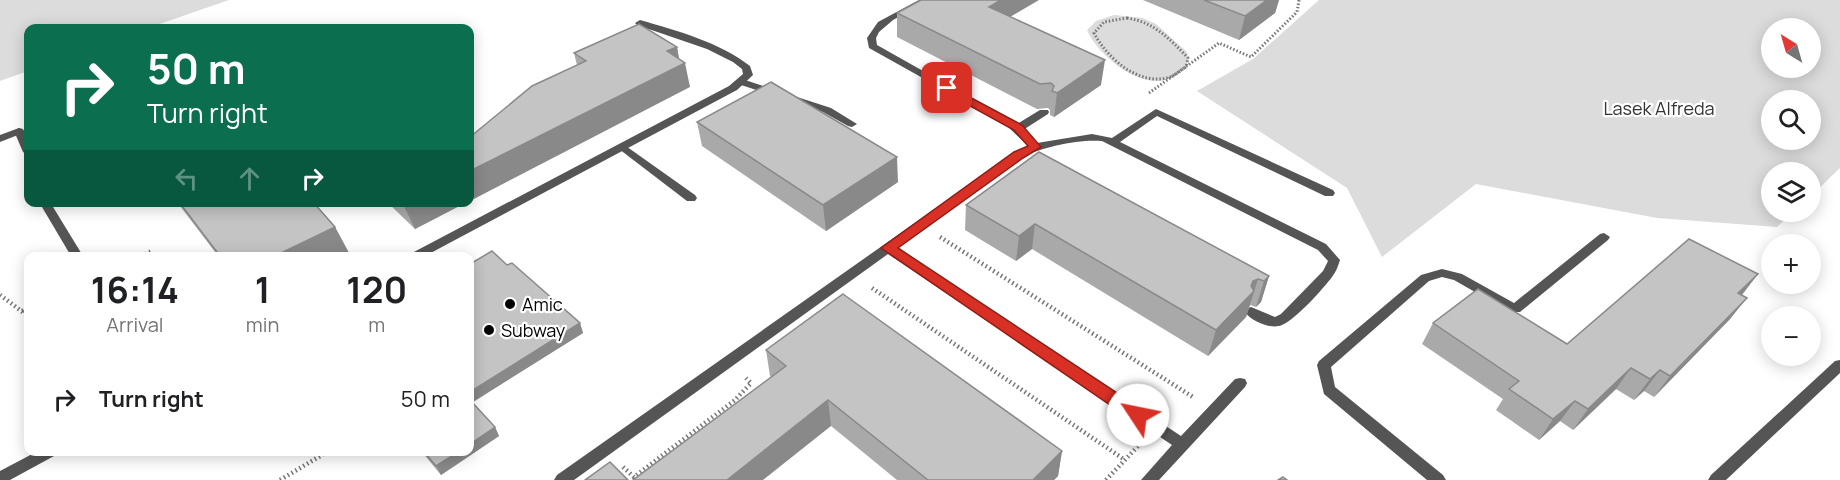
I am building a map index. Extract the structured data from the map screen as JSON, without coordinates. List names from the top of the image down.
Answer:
{
  "parks": ["Lasek Alfreda"],
  "places": ["Amic", "Subway"],
  "north": "top left",
  "page": {
    "map_buttons": ["+", "−"],
    "turn": ["50 m", "Turn right"],
    "eta": [
      "16:14",
      "Arrival",
      "1",
      "min",
      "120",
      "m"
    ],
    "list": [
      {
        "name": "Turn right",
        "value": "50 m"
      }
    ]
  }
}
